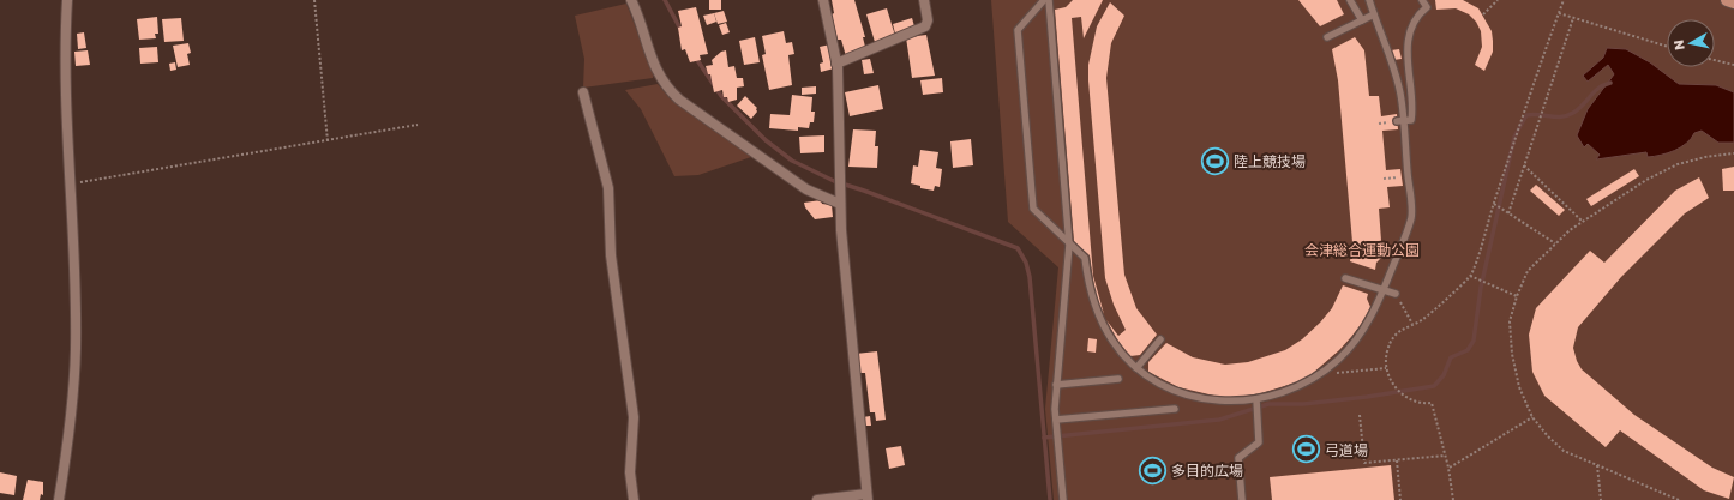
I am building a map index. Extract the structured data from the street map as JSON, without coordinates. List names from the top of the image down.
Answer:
{
  "parks": ["会津総合運動公園"],
  "places": {
    "sports": ["陸上競技場", "弓道場", "多目的広場"]
  },
  "north": "left"
}
